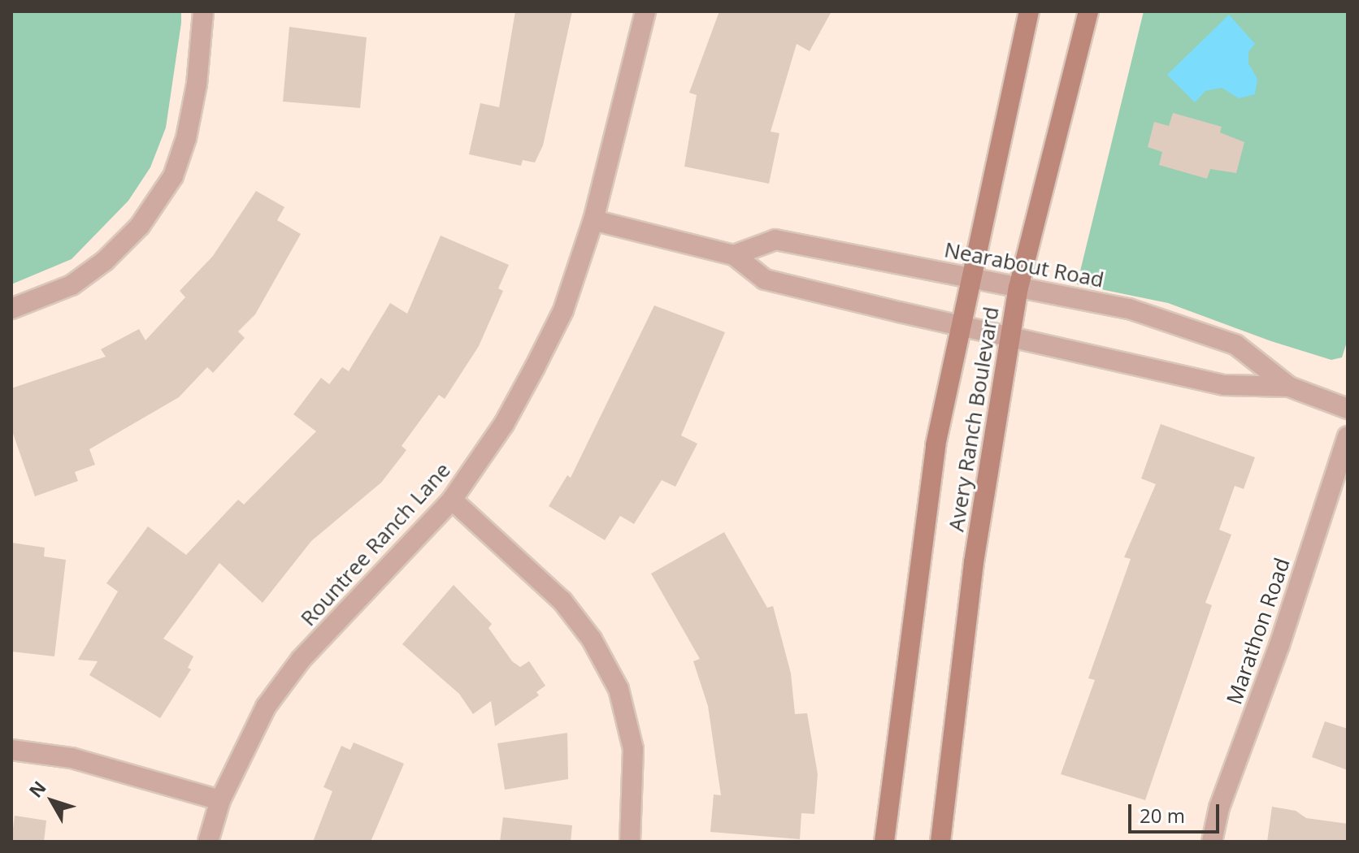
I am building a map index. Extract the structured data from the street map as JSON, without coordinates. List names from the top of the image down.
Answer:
{
  "streets": {
    "main road": ["Avery Ranch Boulevard"],
    "street": ["Nearabout Road", "Rountree Ranch Lane", "Marathon Road"]
  },
  "crossings": [
    ["Nearabout Road", "Avery Ranch Boulevard"],
    ["Nearabout Road", "Rountree Ranch Lane"]
  ],
  "scale_bar": "20 m",
  "north": "top left"
}
